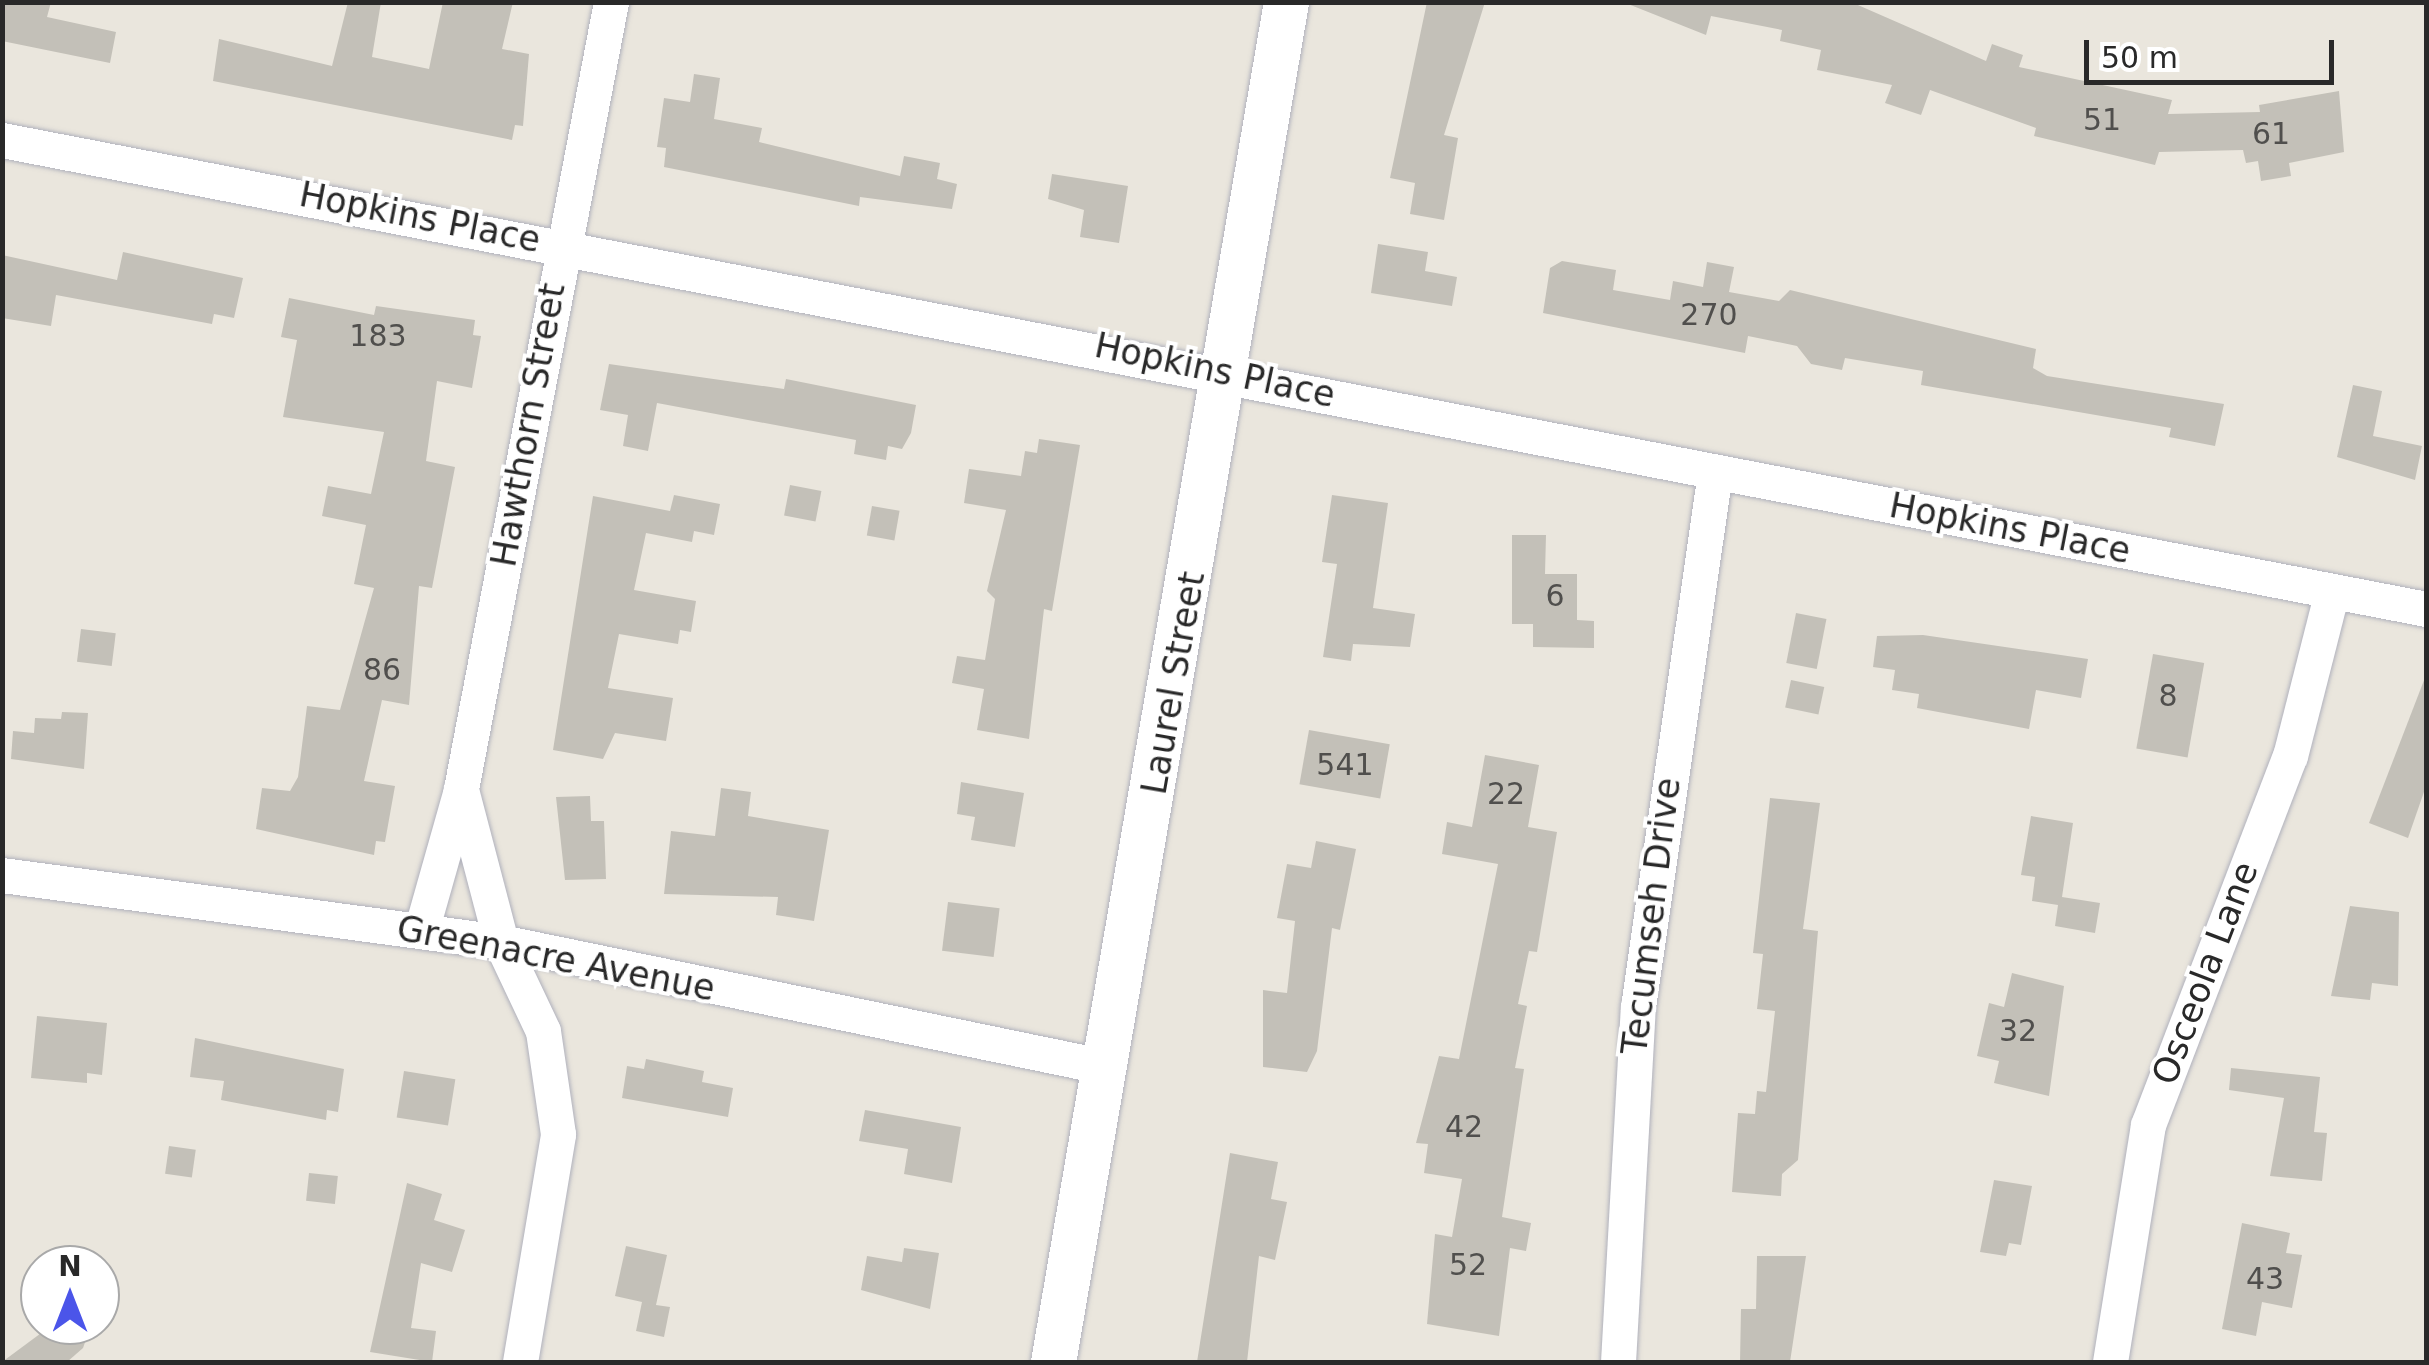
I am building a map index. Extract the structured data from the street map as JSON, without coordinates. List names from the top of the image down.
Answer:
{
  "streets": {
    "street": [
      "Hopkins Place",
      "Hawthorn Street",
      "Laurel Street",
      "Tecumseh Drive",
      "Greenacre Avenue",
      "Osceola Lane"
    ]
  },
  "crossings": [
    ["Hopkins Place", "Hawthorn Street"],
    ["Hopkins Place", "Laurel Street"],
    ["Hopkins Place", "Tecumseh Drive"],
    ["Hopkins Place", "Osceola Lane"],
    ["Hawthorn Street", "Greenacre Avenue"],
    ["Laurel Street", "Greenacre Avenue"]
  ],
  "house_numbers": [
    "51",
    "61",
    "270",
    "183",
    "6",
    "86",
    "8",
    "541",
    "22",
    "32",
    "42",
    "52",
    "43"
  ],
  "scale_bar": "50 m",
  "north": "top"
}
